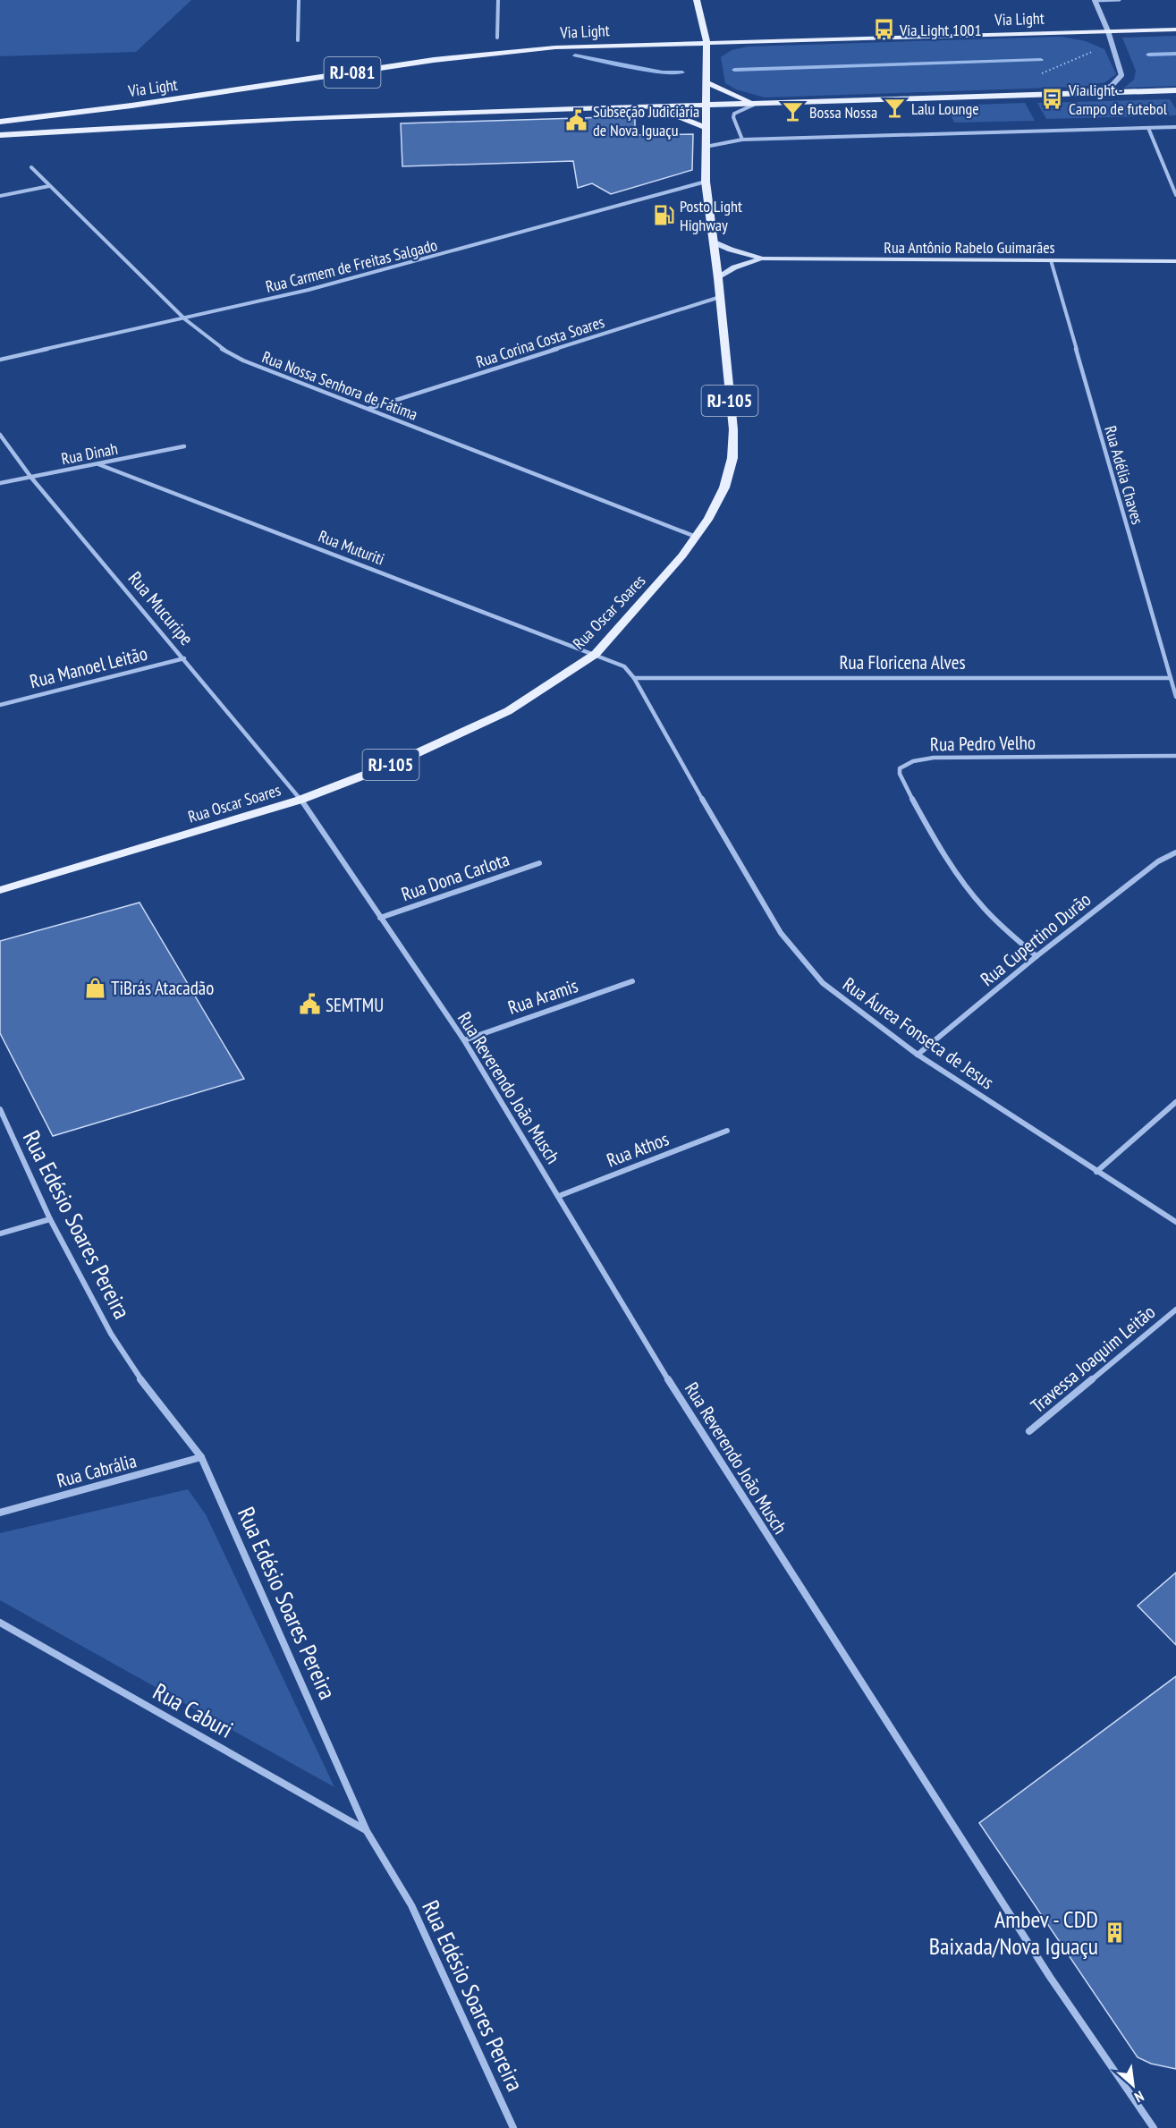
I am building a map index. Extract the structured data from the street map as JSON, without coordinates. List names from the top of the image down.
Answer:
{
  "streets": {
    "main road": [
      "Via Light",
      "RJ-081",
      "Rua Antônio Rabelo Guimarães",
      "RJ-105",
      "Rua Oscar Soares"
    ],
    "street": [
      "Rua Carmem de Freitas Salgado",
      "Rua Corina Costa Soares",
      "Rua Nossa Senhora de Fátima",
      "Rua Dinah",
      "Rua Adélia Chaves",
      "Rua Muturiti",
      "Rua Mucuripe",
      "Rua Floricena Alves",
      "Rua Manoel Leitão",
      "Rua Pedro Velho",
      "Rua Dona Carlota",
      "Rua Cupertino Durão",
      "Rua Aramis",
      "Rua Áurea Fonseca de Jesus",
      "Rua Reverendo João Musch",
      "Rua Athos",
      "Rua Edésio Soares Pereira",
      "Travessa Joaquim Leitão",
      "Rua Cabrália",
      "Rua Caburi"
    ]
  },
  "crossings": [
    ["Via Light", "Rua Oscar Soares"],
    ["Rua Antônio Rabelo Guimarães", "Rua Adélia Chaves"],
    ["Rua Antônio Rabelo Guimarães", "Rua Oscar Soares"],
    ["Rua Carmem de Freitas Salgado", "Rua Nossa Senhora de Fátima"],
    ["Rua Carmem de Freitas Salgado", "Rua Oscar Soares"],
    ["Rua Corina Costa Soares", "Rua Nossa Senhora de Fátima"],
    ["Rua Corina Costa Soares", "Rua Oscar Soares"],
    ["Rua Nossa Senhora de Fátima", "Rua Oscar Soares"],
    ["Rua Dinah", "Rua Muturiti"],
    ["Rua Dinah", "Rua Mucuripe"],
    ["Rua Adélia Chaves", "Rua Floricena Alves"],
    ["Rua Muturiti", "Rua Oscar Soares"],
    ["Rua Muturiti", "Rua Áurea Fonseca de Jesus"],
    ["Rua Mucuripe", "Rua Oscar Soares"],
    ["Rua Mucuripe", "Rua Manoel Leitão"],
    ["Rua Mucuripe", "Rua Reverendo João Musch"],
    ["Rua Oscar Soares", "Rua Áurea Fonseca de Jesus"],
    ["Rua Oscar Soares", "Rua Reverendo João Musch"],
    ["Rua Floricena Alves", "Rua Áurea Fonseca de Jesus"],
    ["Rua Pedro Velho", "Rua Cupertino Durão"],
    ["Rua Dona Carlota", "Rua Reverendo João Musch"],
    ["Rua Cupertino Durão", "Rua Áurea Fonseca de Jesus"],
    ["Rua Aramis", "Rua Reverendo João Musch"],
    ["Rua Reverendo João Musch", "Rua Athos"],
    ["Rua Edésio Soares Pereira", "Rua Cabrália"],
    ["Rua Edésio Soares Pereira", "Rua Caburi"]
  ],
  "places": {
    "bus stop": ["Via Light 1001", "Via light - Campo de futebol"],
    "bar": ["Lalu Lounge", "Bossa Nossa"],
    "public building": ["Subseção Judiciária de Nova Iguaçu", "SEMTMU"],
    "fuel station": ["Posto Light Highway"],
    "shop": ["TiBrás Atacadão"],
    "building": ["Ambev - CDD Baixada/Nova Iguaçu"]
  },
  "north": "bottom right"
}
